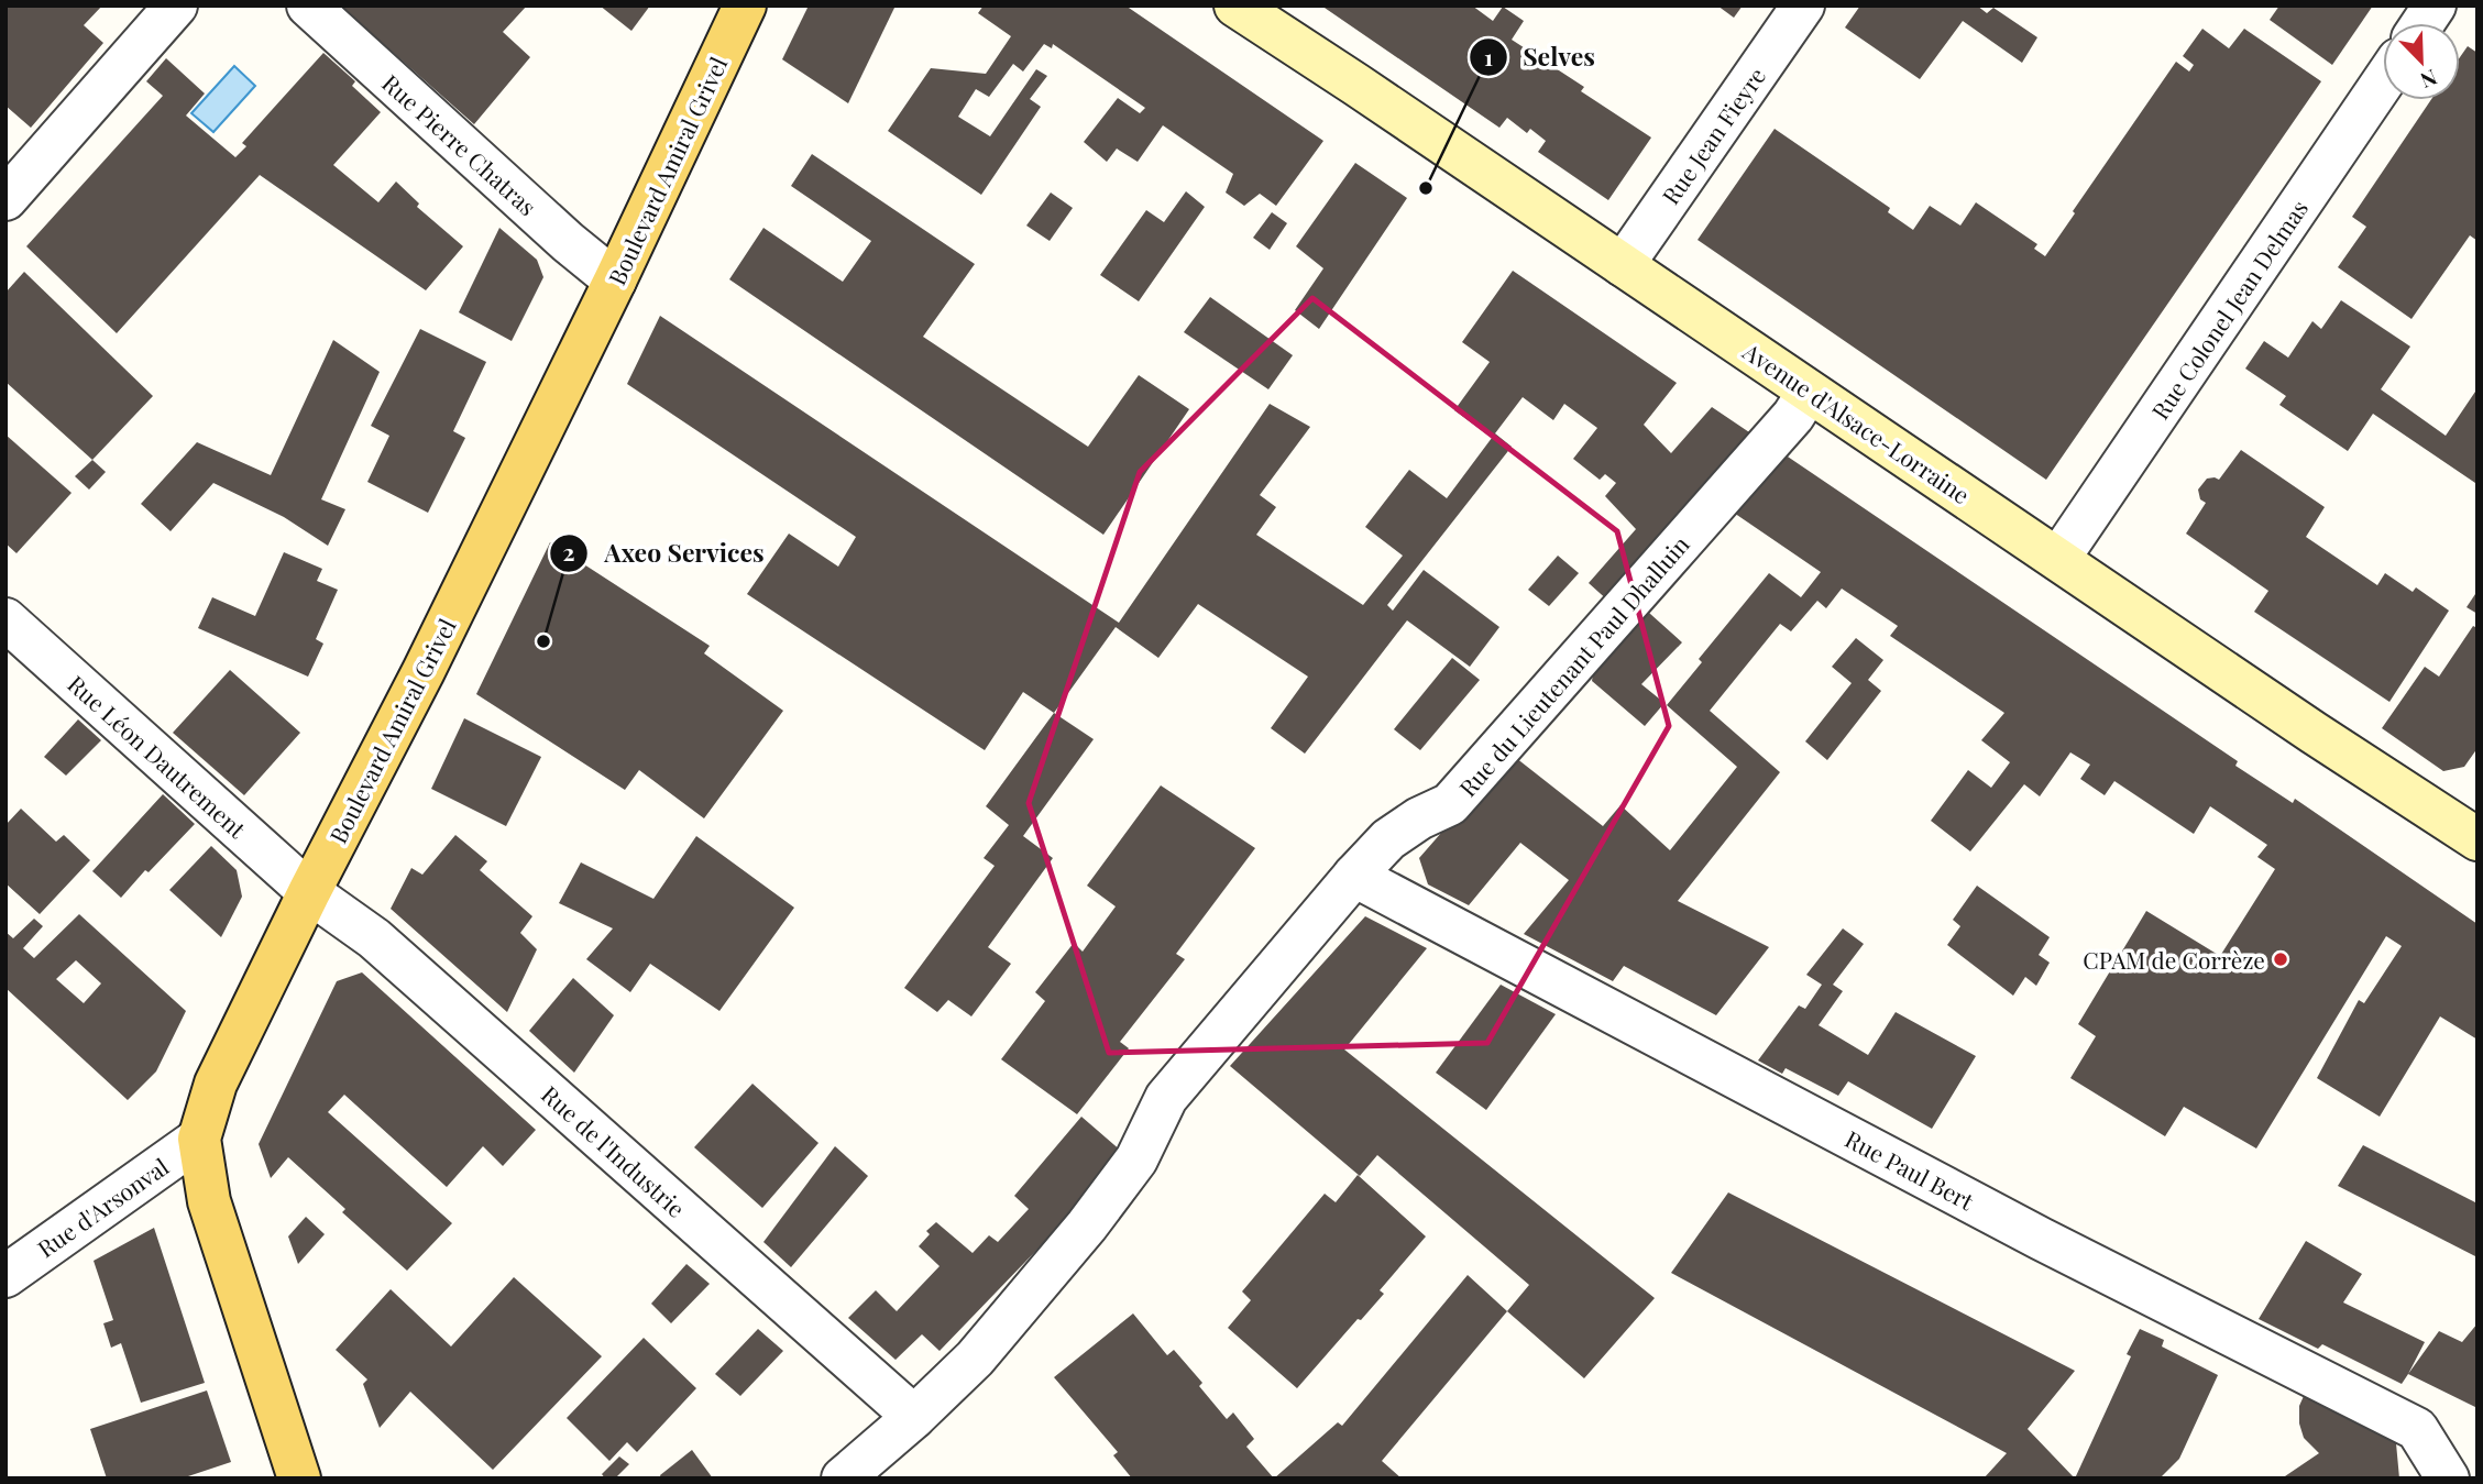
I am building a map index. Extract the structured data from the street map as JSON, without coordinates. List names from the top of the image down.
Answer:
{
  "streets": {
    "main road": ["Boulevard Amiral Grivel", "Avenue d'Alsace-Lorraine"],
    "street": [
      "Rue Jean Fieyre",
      "Rue Pierre Chatras",
      "Rue Colonel Jean Delmas",
      "Rue du Lieutenant Paul Dhalluin",
      "Rue Léon Dautrement",
      "Rue de l'Industrie",
      "Rue Paul Bert",
      "Rue d'Arsonval"
    ]
  },
  "crossings": [
    ["Rue Jean Fieyre", "Avenue d'Alsace-Lorraine"],
    ["Rue Pierre Chatras", "Boulevard Amiral Grivel"],
    ["Boulevard Amiral Grivel", "Rue Léon Dautrement"],
    ["Boulevard Amiral Grivel", "Rue de l'Industrie"],
    ["Boulevard Amiral Grivel", "Rue d'Arsonval"],
    ["Rue Colonel Jean Delmas", "Avenue d'Alsace-Lorraine"],
    ["Avenue d'Alsace-Lorraine", "Rue du Lieutenant Paul Dhalluin"],
    ["Rue du Lieutenant Paul Dhalluin", "Rue de l'Industrie"],
    ["Rue du Lieutenant Paul Dhalluin", "Rue Paul Bert"],
    ["Rue Léon Dautrement", "Rue de l'Industrie"]
  ],
  "places": ["Selves", "Axeo Services", "CPAM de Corrèze"],
  "north": "bottom right"
}
